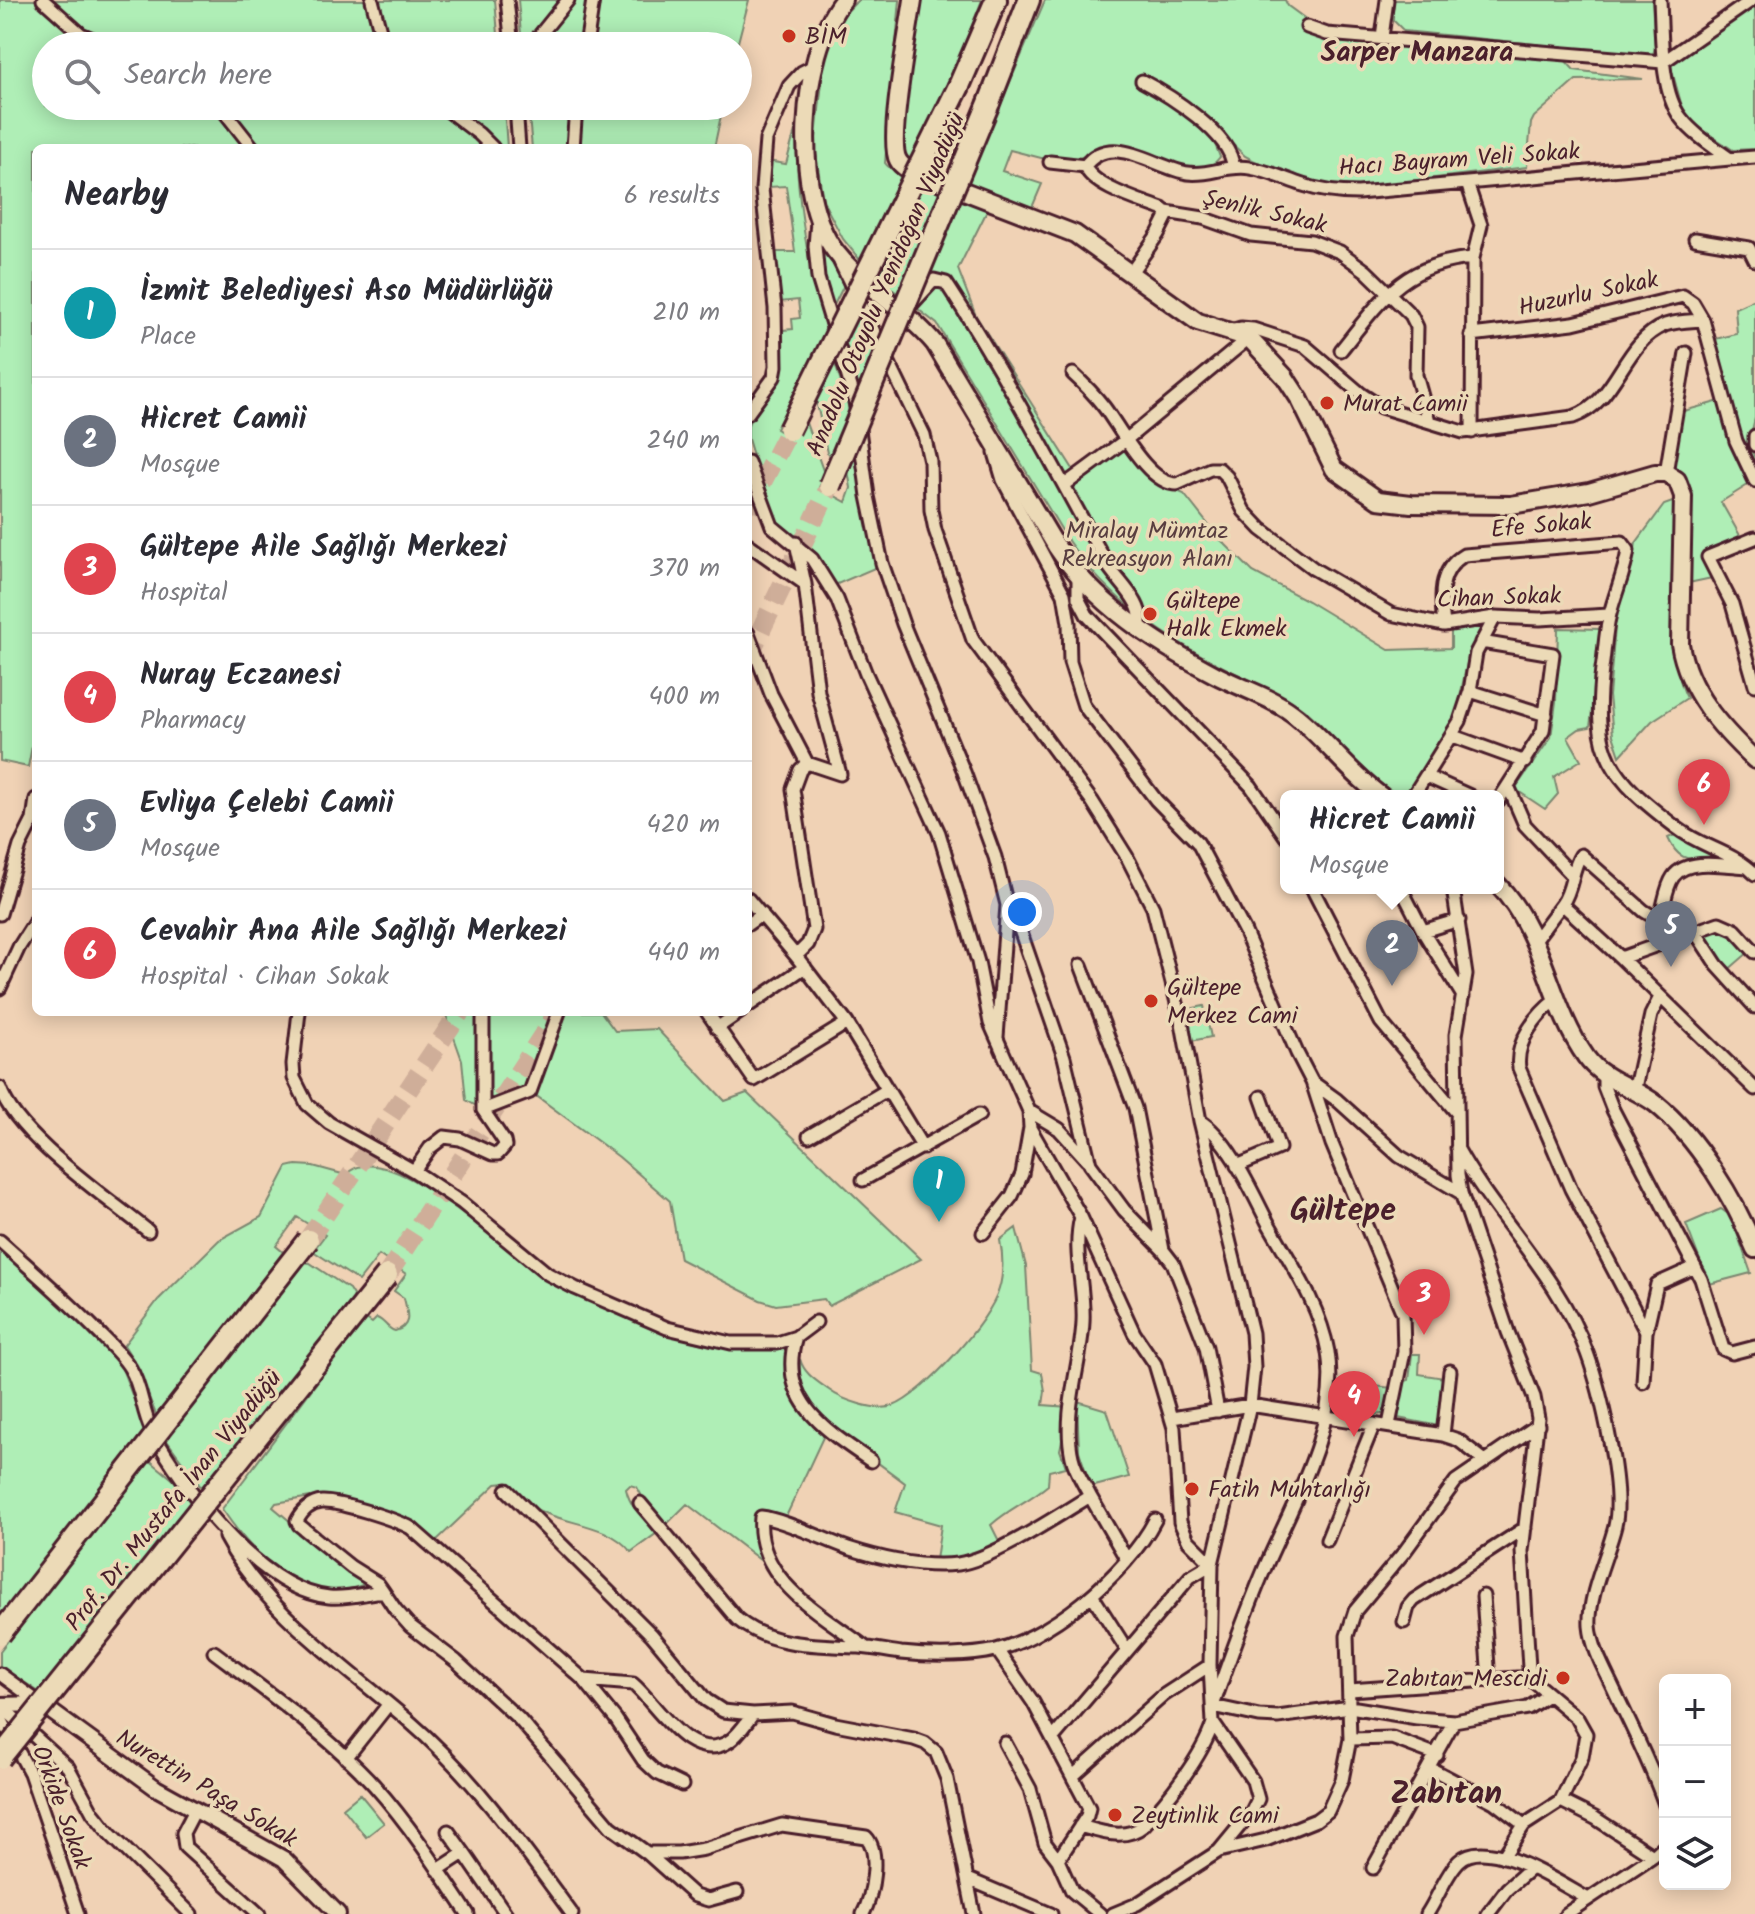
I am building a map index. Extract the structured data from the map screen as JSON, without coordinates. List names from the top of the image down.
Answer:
{
  "streets": {
    "highway": ["Anadolu Otoyolu Yenidoğan Viyadüğü", "Prof. Dr. Mustafa İnan Viyadüğü"],
    "street": [
      "Hacı Bayram Veli Sokak",
      "Şenlik Sokak",
      "Huzurlu Sokak",
      "Efe Sokak",
      "Cihan Sokak",
      "Nurettin Paşa Sokak",
      "Orkide Sokak"
    ]
  },
  "crossings": [
    ["Efe Sokak", "Cihan Sokak"]
  ],
  "districts": ["Sarper Manzara", "Gültepe", "Zabıtan"],
  "parks": ["Miralay Mümtaz Rekreasyon Alanı"],
  "places": [
    "BİM",
    "Murat Camii",
    "Gültepe Halk Ekmek",
    "Gültepe Merkez Cami",
    "Fatih Muhtarlığı",
    "Zabıtan Mescidi",
    "Zeytinlik Cami"
  ],
  "page": {
    "search": "Search here",
    "heading": ["Nearby", "6 results"],
    "list": [
      {
        "mark": "1",
        "name": "İzmit Belediyesi Aso Müdürlüğü",
        "note": "Place",
        "value": "210 m"
      },
      {
        "mark": "2",
        "name": "Hicret Camii",
        "note": "Mosque",
        "value": "240 m"
      },
      {
        "mark": "3",
        "name": "Gültepe Aile Sağlığı Merkezi",
        "note": "Hospital",
        "value": "370 m"
      },
      {
        "mark": "4",
        "name": "Nuray Eczanesi",
        "note": "Pharmacy",
        "value": "400 m"
      },
      {
        "mark": "5",
        "name": "Evliya Çelebi Camii",
        "note": "Mosque",
        "value": "420 m"
      },
      {
        "mark": "6",
        "name": "Cevahir Ana Aile Sağlığı Merkezi",
        "note": "Hospital · Cihan Sokak",
        "value": "440 m"
      }
    ],
    "pins": [
      "6",
      "5",
      "2",
      "1",
      "3",
      "4"
    ],
    "popup": ["Hicret Camii", "Mosque"],
    "map_buttons": ["+", "−"]
  }
}
